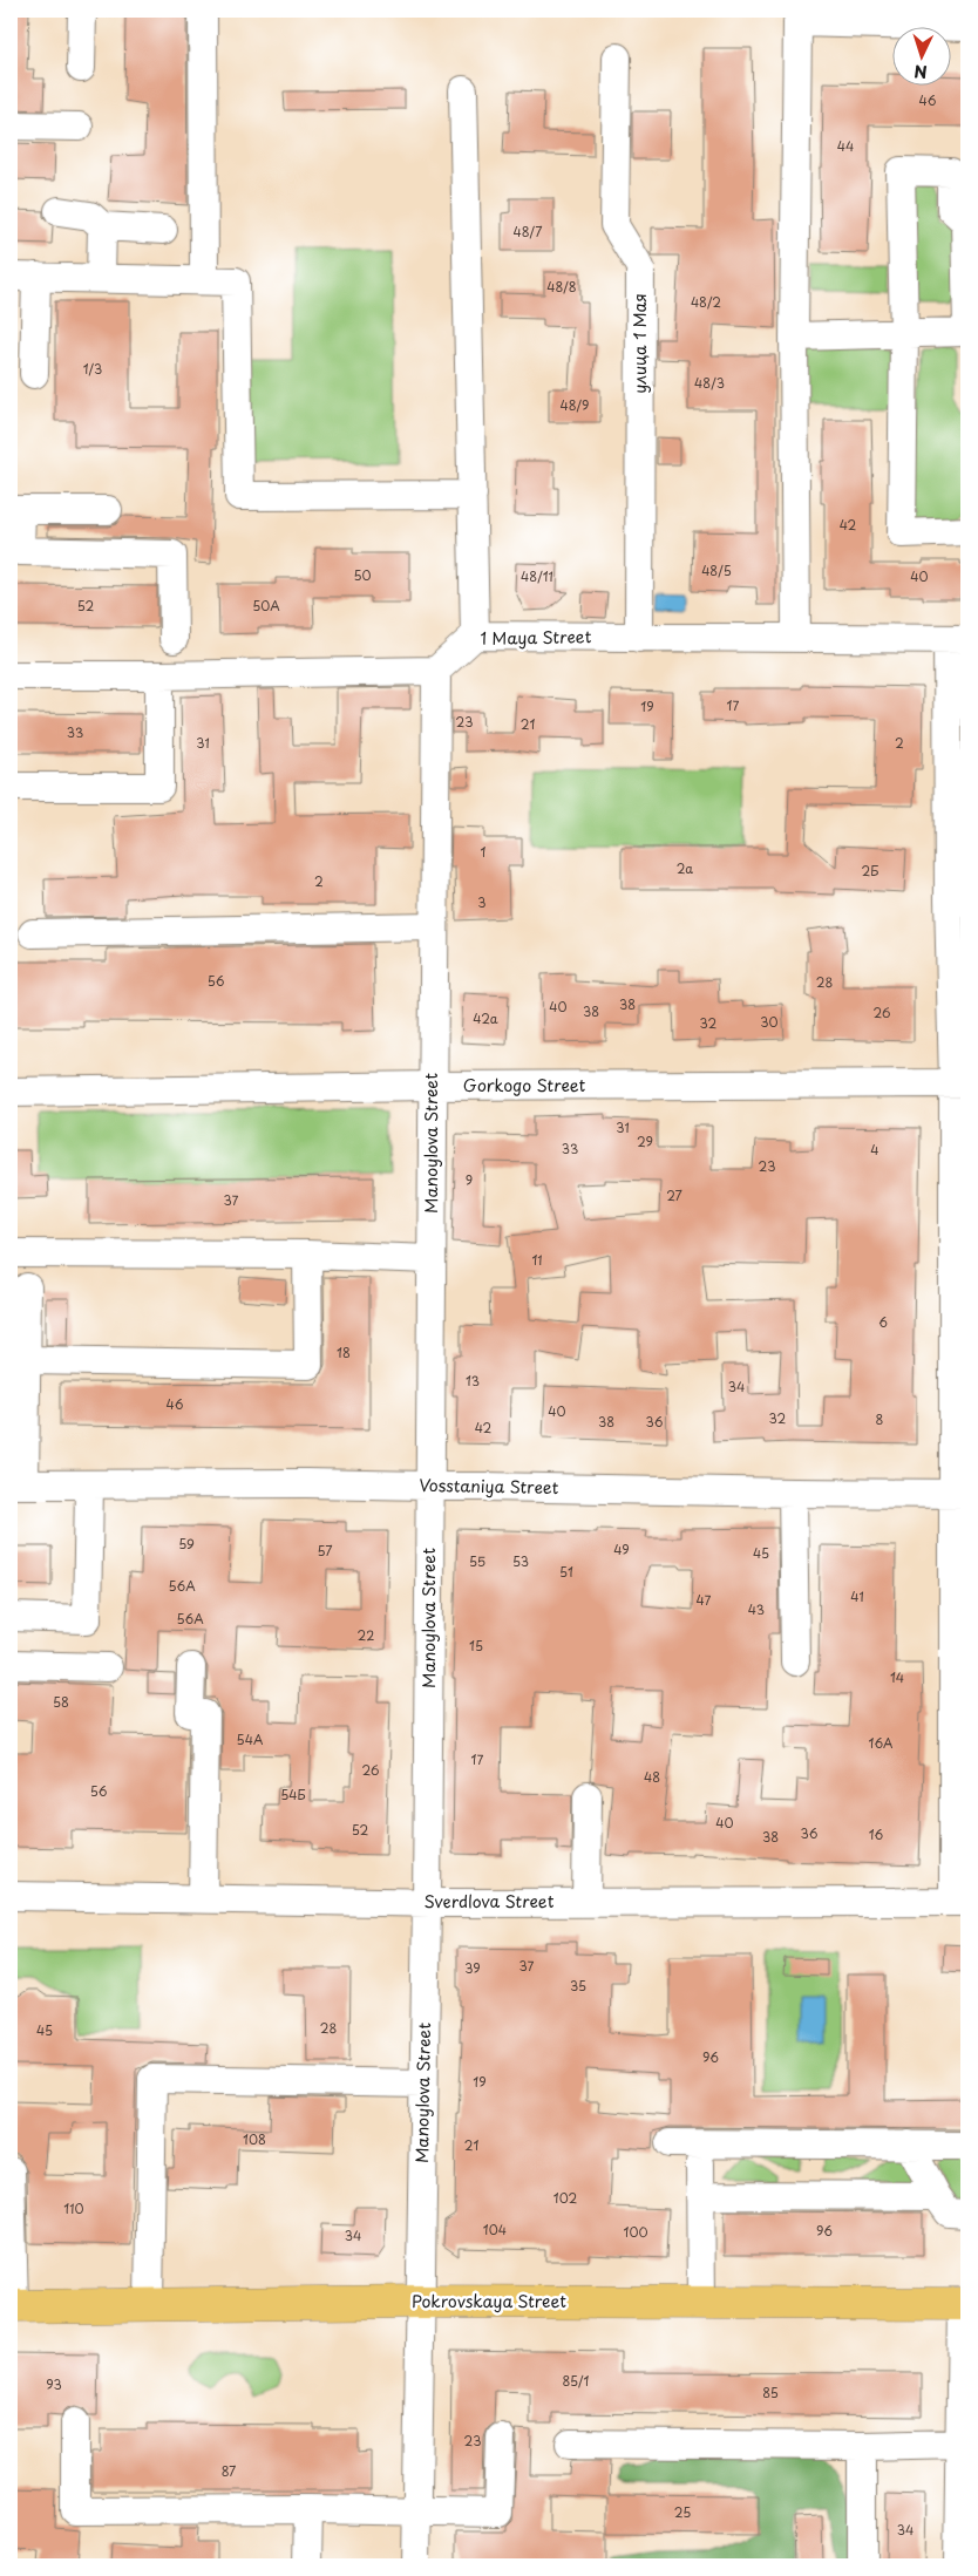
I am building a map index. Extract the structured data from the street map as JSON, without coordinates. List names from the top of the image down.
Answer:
{
  "streets": {
    "main road": ["Pokrovskaya Street"],
    "street": [
      "улица 1 Мая",
      "1 Maya Street",
      "Gorkogo Street",
      "Manoylova Street",
      "Vosstaniya Street",
      "Sverdlova Street"
    ]
  },
  "crossings": [
    ["улица 1 Мая", "1 Maya Street"],
    ["1 Maya Street", "Manoylova Street"],
    ["Gorkogo Street", "Manoylova Street"],
    ["Manoylova Street", "Vosstaniya Street"],
    ["Manoylova Street", "Sverdlova Street"],
    ["Manoylova Street", "Pokrovskaya Street"]
  ],
  "house_numbers": [
    "46",
    "44",
    "48/7",
    "48/8",
    "48/2",
    "1/3",
    "48/3",
    "48/9",
    "42",
    "48/5",
    "50",
    "48/11",
    "40",
    "52",
    "50А",
    "17",
    "19",
    "23",
    "21",
    "33",
    "31",
    "2",
    "1",
    "2a",
    "2Б",
    "2",
    "3",
    "56",
    "28",
    "38",
    "40",
    "38",
    "26",
    "42а",
    "30",
    "32",
    "31",
    "29",
    "33",
    "4",
    "23",
    "9",
    "27",
    "37",
    "11",
    "6",
    "18",
    "13",
    "34",
    "46",
    "40",
    "32",
    "8",
    "38",
    "36",
    "42",
    "59",
    "49",
    "57",
    "45",
    "55",
    "53",
    "51",
    "56А",
    "41",
    "47",
    "43",
    "56А",
    "22",
    "15",
    "14",
    "58",
    "54А",
    "16А",
    "17",
    "26",
    "48",
    "56",
    "54Б",
    "40",
    "52",
    "36",
    "16",
    "38",
    "37",
    "39",
    "35",
    "28",
    "45",
    "96",
    "19",
    "108",
    "21",
    "102",
    "110",
    "104",
    "96",
    "100",
    "34",
    "85/1",
    "93",
    "85",
    "23",
    "87",
    "25",
    "34"
  ],
  "north": "bottom"
}
